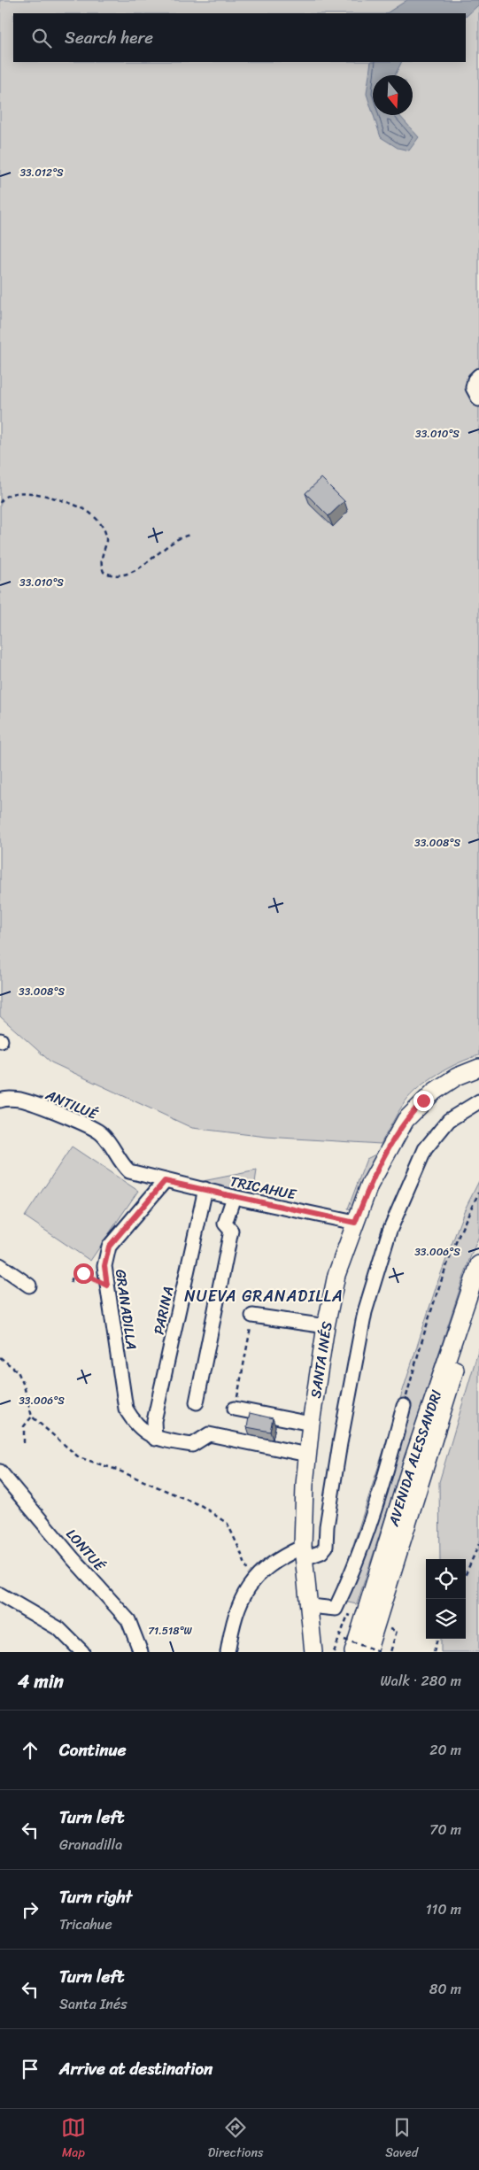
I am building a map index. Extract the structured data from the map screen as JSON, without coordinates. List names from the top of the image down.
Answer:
{
  "streets": {
    "main road": ["SANTA INÉS", "AVENIDA ALESSANDRI"],
    "street": [
      "ANTILUÉ",
      "TRICAHUE",
      "GRANADILLA",
      "PARINA",
      "LONTUÉ"
    ]
  },
  "crossings": [
    ["ANTILUÉ", "TRICAHUE"],
    ["ANTILUÉ", "GRANADILLA"],
    ["TRICAHUE", "GRANADILLA"],
    ["TRICAHUE", "PARINA"],
    ["TRICAHUE", "SANTA INÉS"],
    ["GRANADILLA", "PARINA"]
  ],
  "districts": ["NUEVA GRANADILLA"],
  "north": "bottom",
  "page": {
    "search": "Search here",
    "heading": ["4 min", "Walk · 280 m"],
    "list": [
      ["Continue", "20 m"],
      ["Turn left", "Granadilla", "70 m"],
      ["Turn right", "Tricahue", "110 m"],
      ["Turn left", "Santa Inés", "80 m"],
      "Arrive at destination"
    ],
    "nav": ["Map", "Directions", "Saved"]
  },
  "coordinates": [
    "33.012°S",
    "33.010°S",
    "33.008°S",
    "33.006°S",
    "71.518°W"
  ]
}
